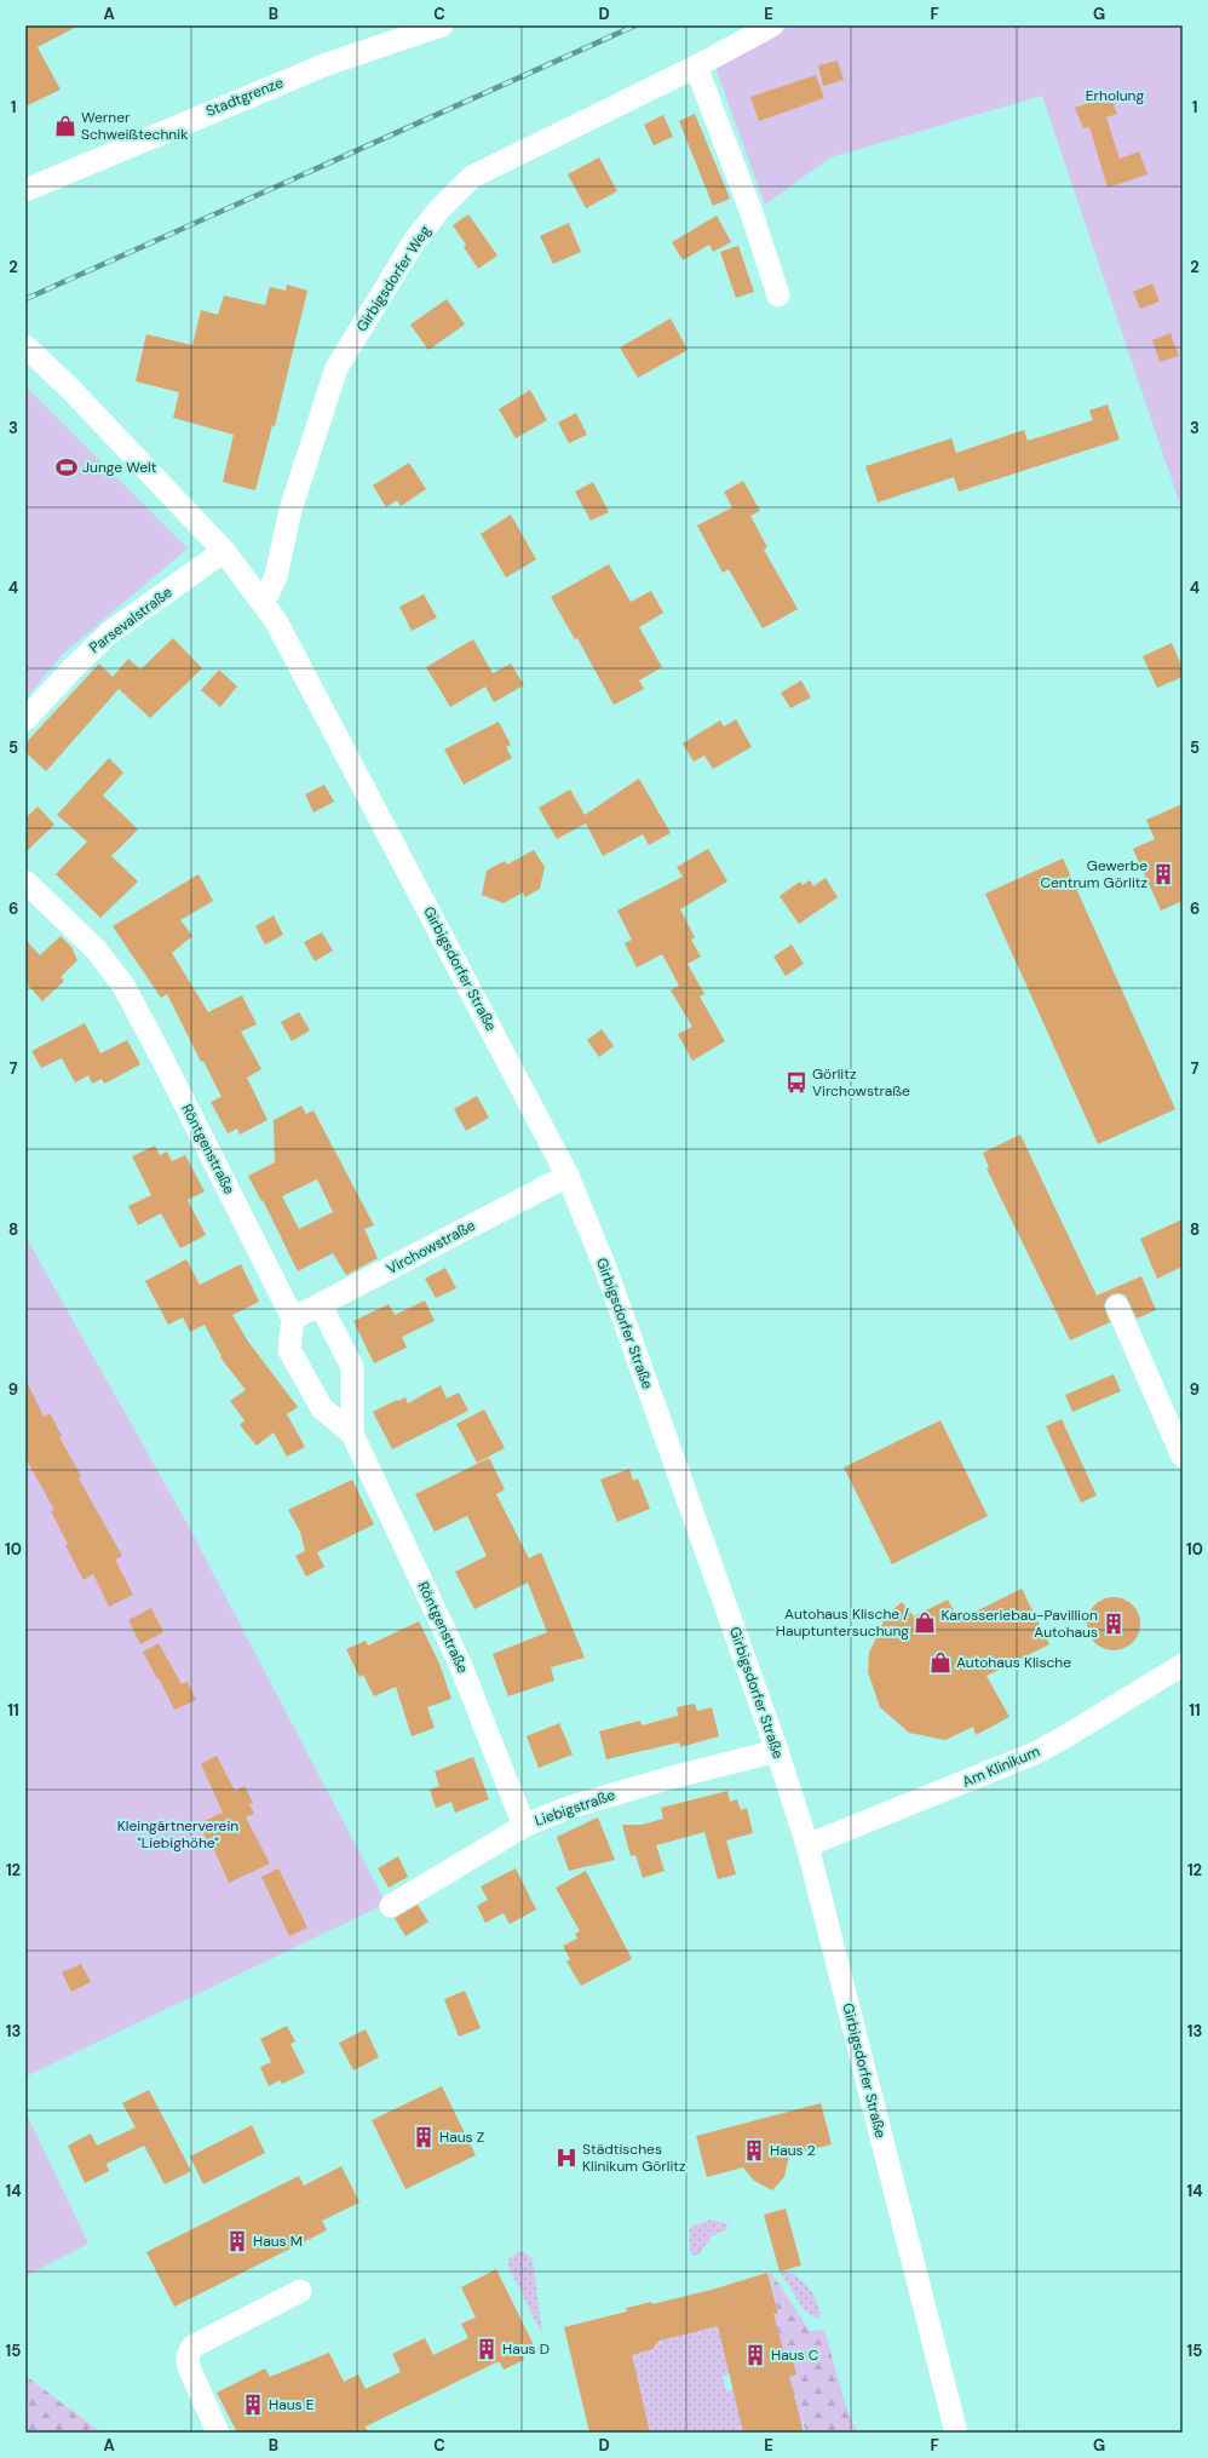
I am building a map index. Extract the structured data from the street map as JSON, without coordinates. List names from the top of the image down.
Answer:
{
  "streets": {
    "street": [
      "Stadtgrenze",
      "Girbigsdorfer Weg",
      "Parsevalstraße",
      "Girbigsdorfer Straße",
      "Röntgenstraße",
      "Virchowstraße",
      "Am Klinikum",
      "Liebigstraße"
    ]
  },
  "crossings": [
    ["Girbigsdorfer Weg", "Girbigsdorfer Straße"],
    ["Parsevalstraße", "Girbigsdorfer Straße"],
    ["Girbigsdorfer Straße", "Virchowstraße"],
    ["Girbigsdorfer Straße", "Am Klinikum"],
    ["Girbigsdorfer Straße", "Liebigstraße"],
    ["Röntgenstraße", "Virchowstraße"],
    ["Röntgenstraße", "Liebigstraße"]
  ],
  "parks": ["Erholung", "Kleingärtnerverein \"Liebighöhe\""],
  "places": {
    "shop": ["Werner Schweißtechnik", "Autohaus Klische / Hauptuntersuchung", "Autohaus Klische"],
    "sports": ["Junge Welt"],
    "building": [
      "Gewerbe Centrum Görlitz",
      "Karosseriebau-Pavillion Autohaus",
      "Haus Z",
      "Haus 2",
      "Haus M",
      "Haus D",
      "Haus C",
      "Haus E"
    ],
    "bus stop": ["Görlitz Virchowstraße"],
    "hospital": ["Städtisches Klinikum Görlitz"]
  },
  "grid": {
    "columns": [
      "A",
      "B",
      "C",
      "D",
      "E",
      "F",
      "G"
    ],
    "rows": [
      "1",
      "2",
      "3",
      "4",
      "5",
      "6",
      "7",
      "8",
      "9",
      "10",
      "11",
      "12",
      "13",
      "14",
      "15"
    ]
  }
}
